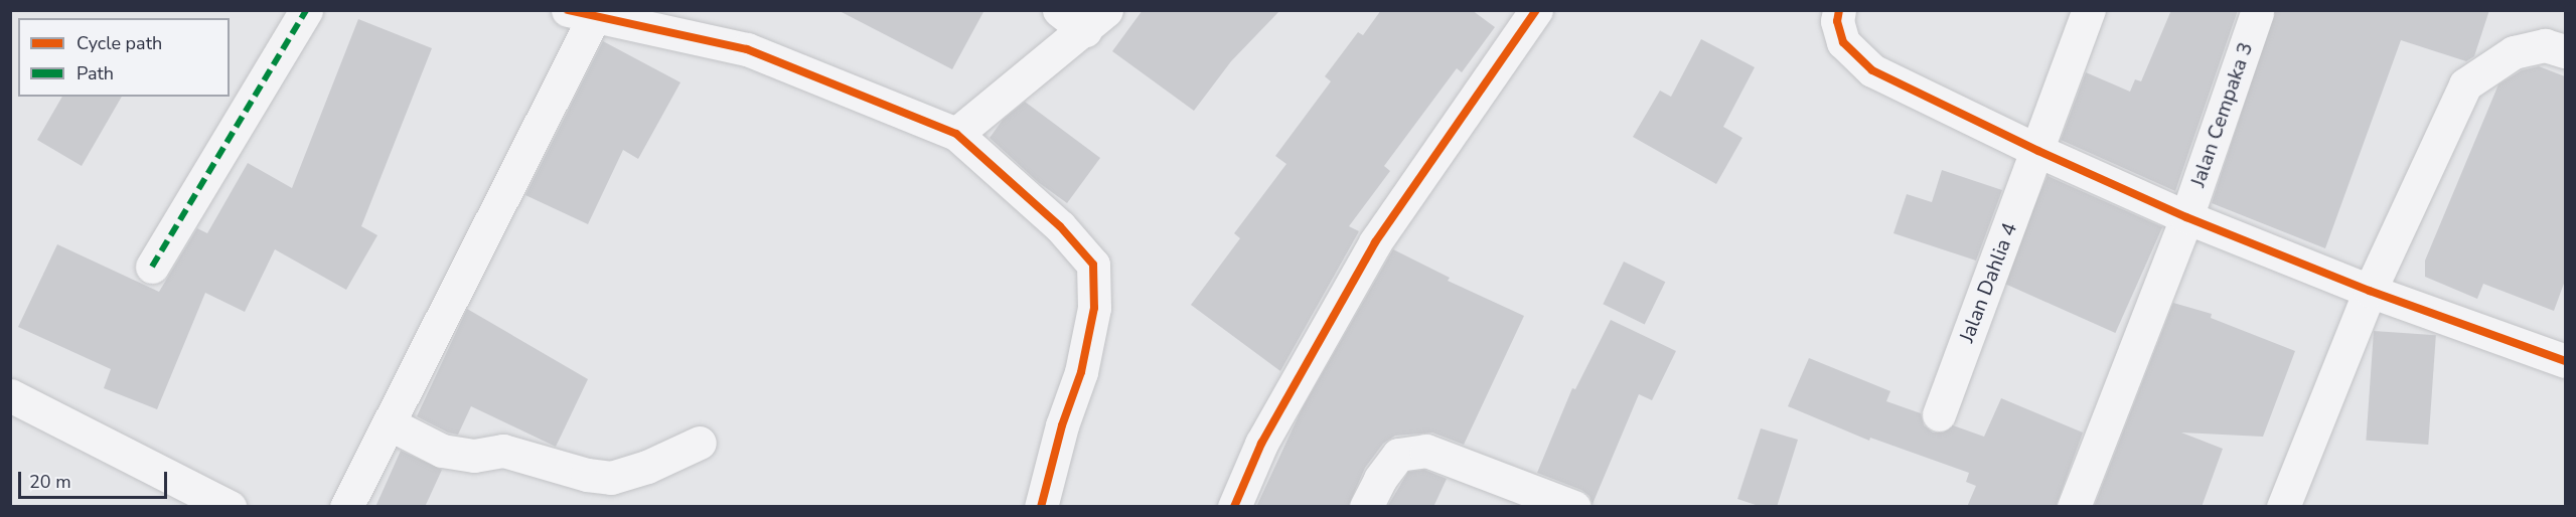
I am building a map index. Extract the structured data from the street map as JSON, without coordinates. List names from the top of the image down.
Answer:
{
  "streets": {
    "street": ["Jalan Cempaka 3", "Jalan Dahlia 4"]
  },
  "legend": ["Cycle path", "Path"],
  "scale_bar": "20 m"
}
